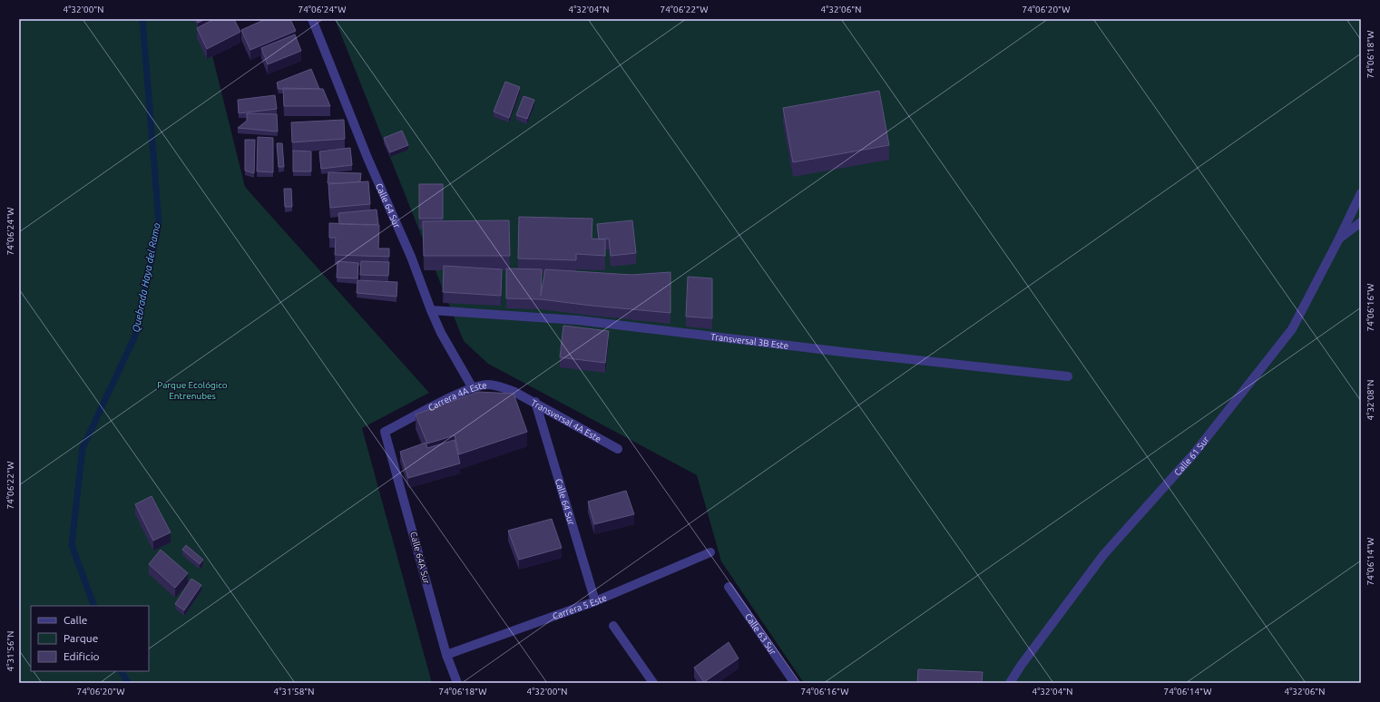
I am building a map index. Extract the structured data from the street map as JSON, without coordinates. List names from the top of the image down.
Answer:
{
  "streets": {
    "street": [
      "Calle 64 Sur",
      "Transversal 3B Este",
      "Carrera 4A Este",
      "Transversal 4A Este",
      "Calle 61 Sur",
      "Calle 64A Sur",
      "Carrera 5 Este",
      "Calle 63 Sur"
    ]
  },
  "crossings": [
    ["Calle 64 Sur", "Transversal 3B Este"],
    ["Calle 64 Sur", "Carrera 4A Este"],
    ["Calle 64 Sur", "Transversal 4A Este"],
    ["Calle 64 Sur", "Carrera 5 Este"],
    ["Carrera 4A Este", "Transversal 4A Este"],
    ["Carrera 4A Este", "Calle 64A Sur"],
    ["Calle 64A Sur", "Carrera 5 Este"]
  ],
  "water": ["Quebrada Haya del Ramo"],
  "parks": ["Parque Ecológico Entrenubes"],
  "legend": ["Calle", "Parque", "Edificio"],
  "coordinates": [
    "4°32'00\"N",
    "74°06'24\"W",
    "4°32'04\"N",
    "74°06'22\"W",
    "4°32'06\"N",
    "74°06'20\"W",
    "74°06'18\"W",
    "74°06'16\"W",
    "4°32'08\"N",
    "74°06'14\"W",
    "4°31'56\"N",
    "4°31'58\"N"
  ]
}
